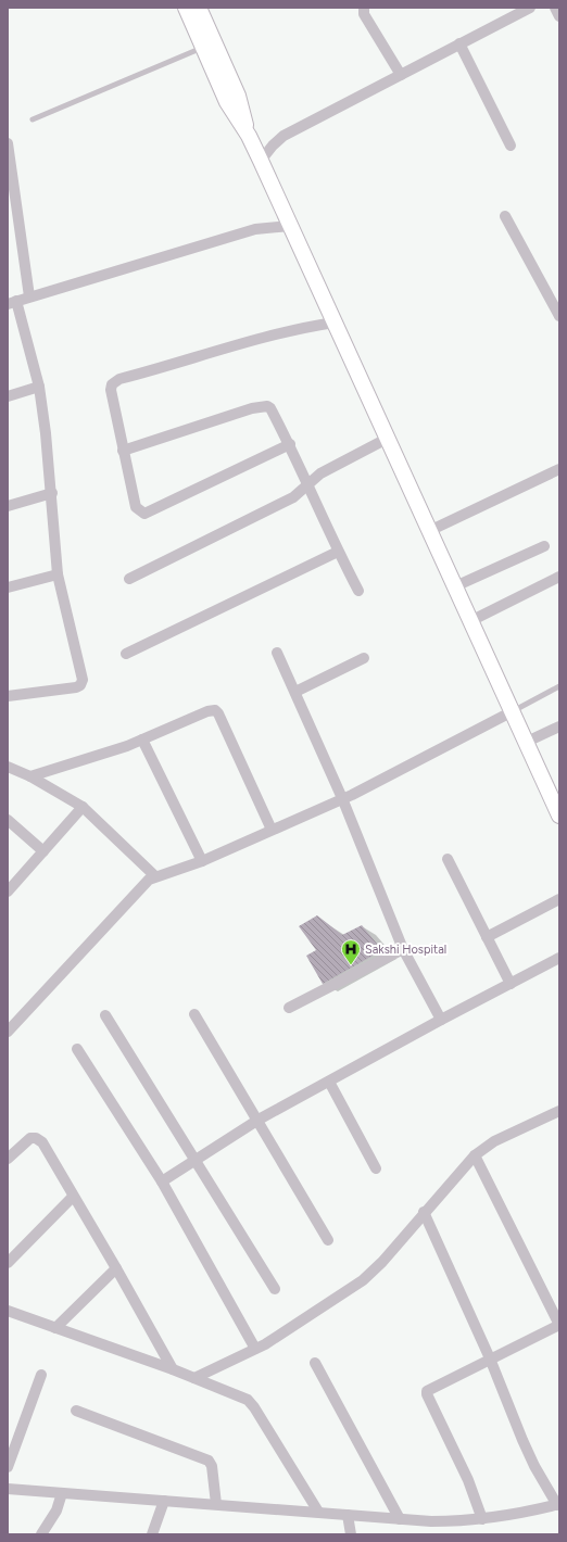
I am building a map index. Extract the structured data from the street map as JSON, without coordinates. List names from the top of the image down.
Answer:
{
  "places": {
    "hospital": ["Sakshi Hospital"]
  }
}
